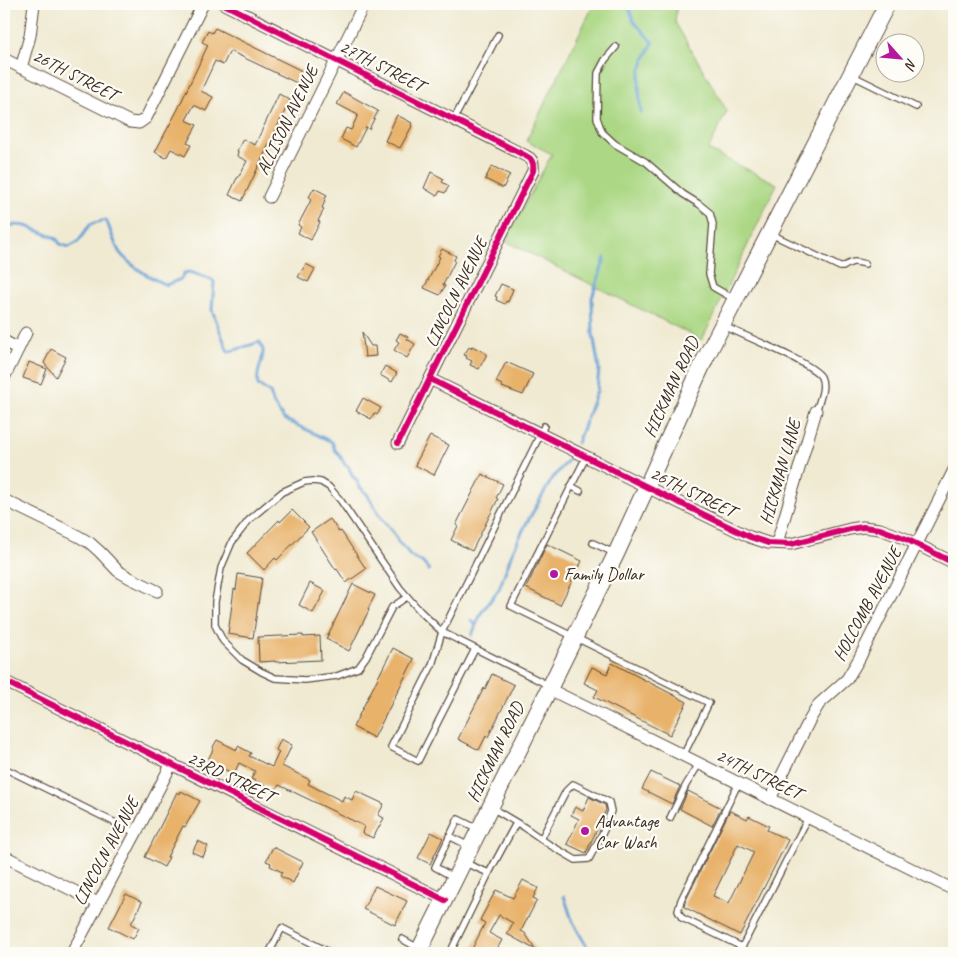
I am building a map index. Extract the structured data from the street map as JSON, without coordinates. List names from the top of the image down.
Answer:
{
  "streets": {
    "main road": ["HICKMAN ROAD"],
    "street": [
      "27TH STREET",
      "26TH STREET",
      "ALLISON AVENUE",
      "LINCOLN AVENUE",
      "HICKMAN LANE",
      "HOLCOMB AVENUE",
      "24TH STREET",
      "23RD STREET"
    ]
  },
  "crossings": [
    ["27TH STREET", "ALLISON AVENUE"],
    ["27TH STREET", "LINCOLN AVENUE"],
    ["26TH STREET", "LINCOLN AVENUE"],
    ["26TH STREET", "HICKMAN ROAD"],
    ["26TH STREET", "HICKMAN LANE"],
    ["26TH STREET", "HOLCOMB AVENUE"],
    ["LINCOLN AVENUE", "23RD STREET"],
    ["HICKMAN ROAD", "24TH STREET"],
    ["HICKMAN ROAD", "23RD STREET"],
    ["HOLCOMB AVENUE", "24TH STREET"]
  ],
  "places": ["Family Dollar", "Advantage Car Wash"],
  "north": "bottom right"
}
